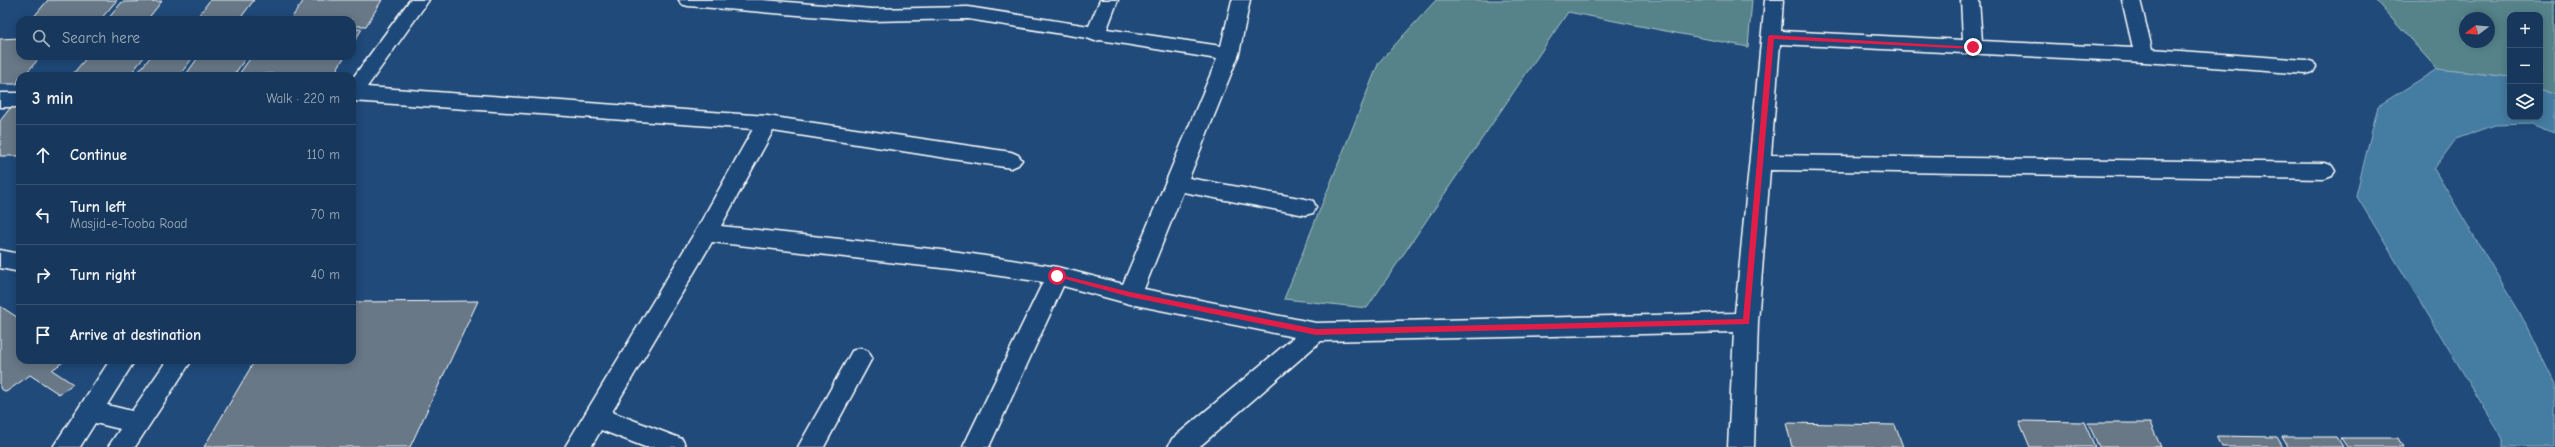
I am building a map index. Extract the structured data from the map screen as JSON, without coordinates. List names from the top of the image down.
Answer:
{
  "north": "left",
  "page": {
    "map_buttons": ["+", "−"],
    "search": "Search here",
    "heading": ["3 min", "Walk · 220 m"],
    "list": [
      ["Continue", "110 m"],
      ["Turn left", "Masjid-e-Tooba Road", "70 m"],
      ["Turn right", "40 m"],
      "Arrive at destination"
    ]
  }
}
